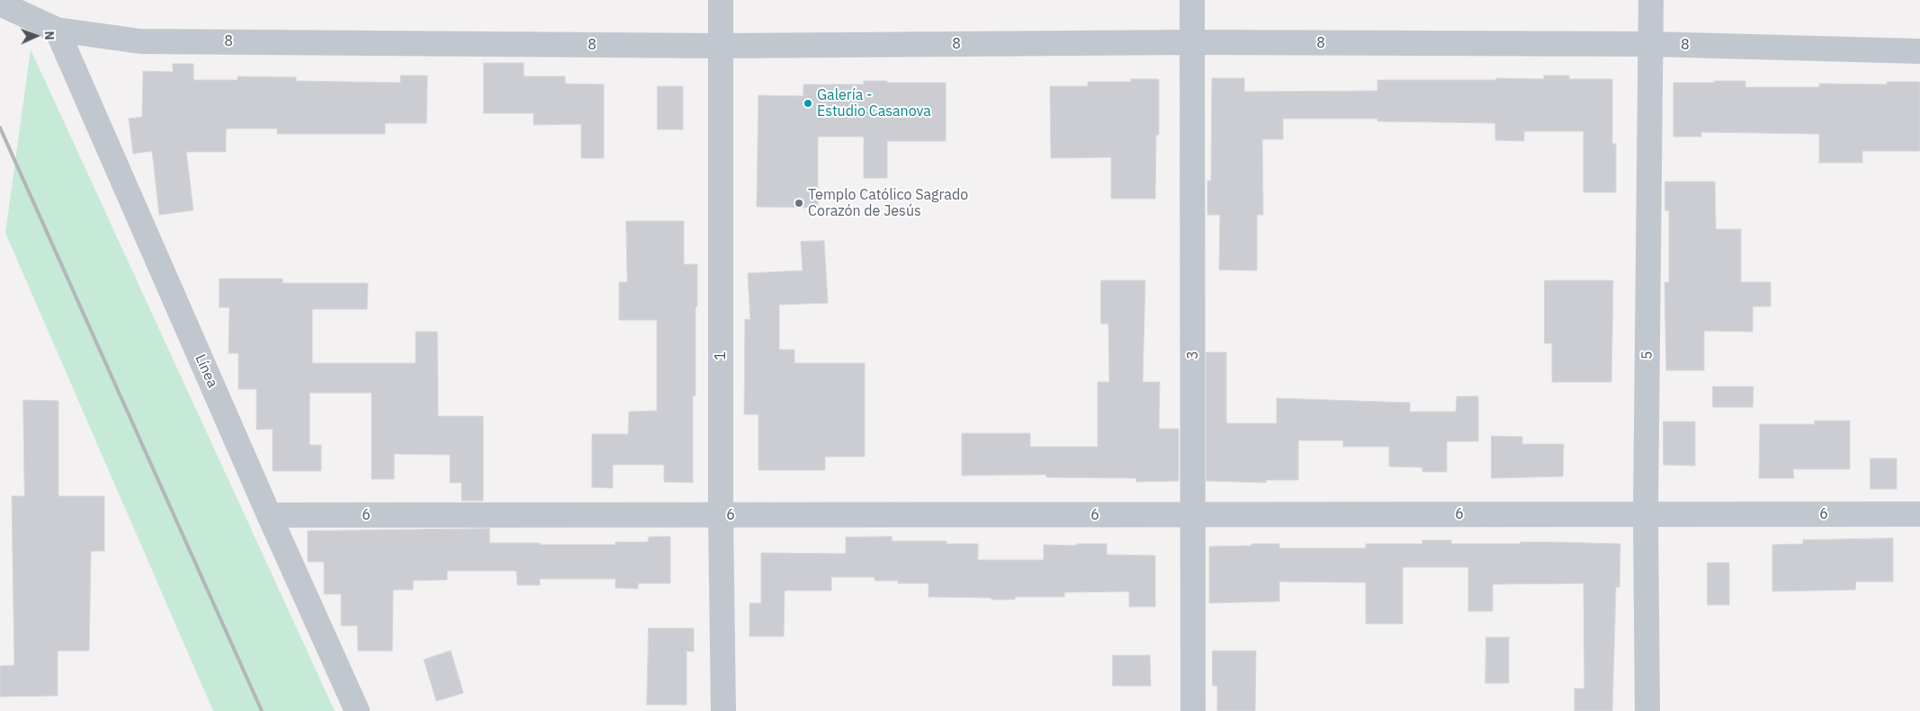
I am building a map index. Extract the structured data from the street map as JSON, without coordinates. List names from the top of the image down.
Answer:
{
  "streets": {
    "street": [
      "8",
      "3",
      "5",
      "1",
      "Línea",
      "6"
    ]
  },
  "crossings": [
    ["8", "3"],
    ["8", "5"],
    ["8", "1"],
    ["8", "Línea"],
    ["3", "6"],
    ["5", "6"],
    ["1", "6"],
    ["Línea", "6"]
  ],
  "places": ["Galería - Estudio Casanova", "Templo Católico Sagrado Corazón de Jesús"],
  "north": "right"
}
